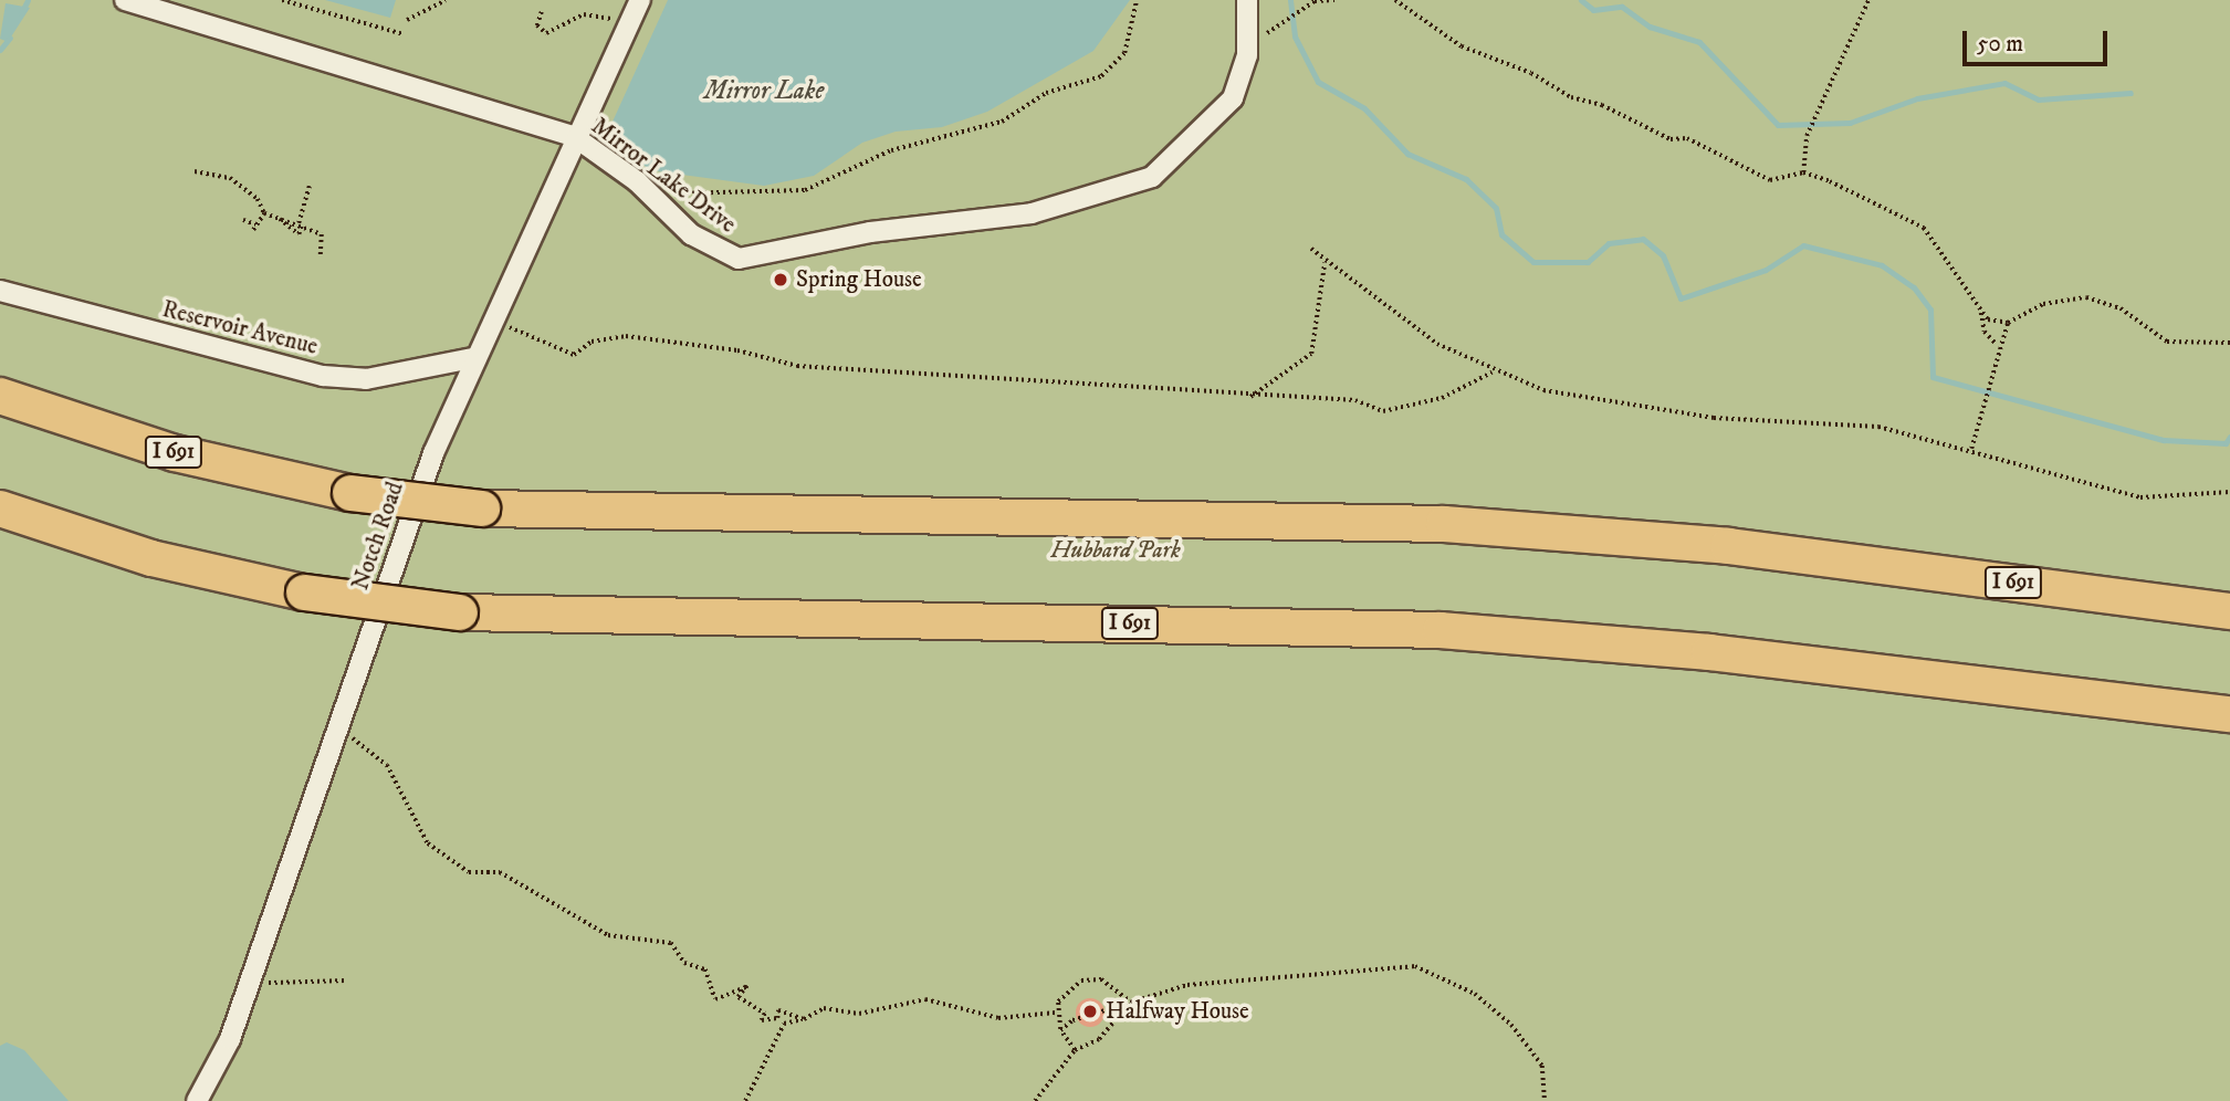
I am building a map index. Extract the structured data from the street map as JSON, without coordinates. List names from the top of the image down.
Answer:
{
  "streets": {
    "highway": ["I 691"],
    "street": ["Mirror Lake Drive", "Reservoir Avenue", "Notch Road"]
  },
  "crossings": [
    ["Mirror Lake Drive", "Notch Road"],
    ["Reservoir Avenue", "Notch Road"]
  ],
  "water": ["Mirror Lake"],
  "parks": ["Hubbard Park"],
  "places": ["Spring House", "Halfway House"],
  "scale_bar": "50 m"
}
